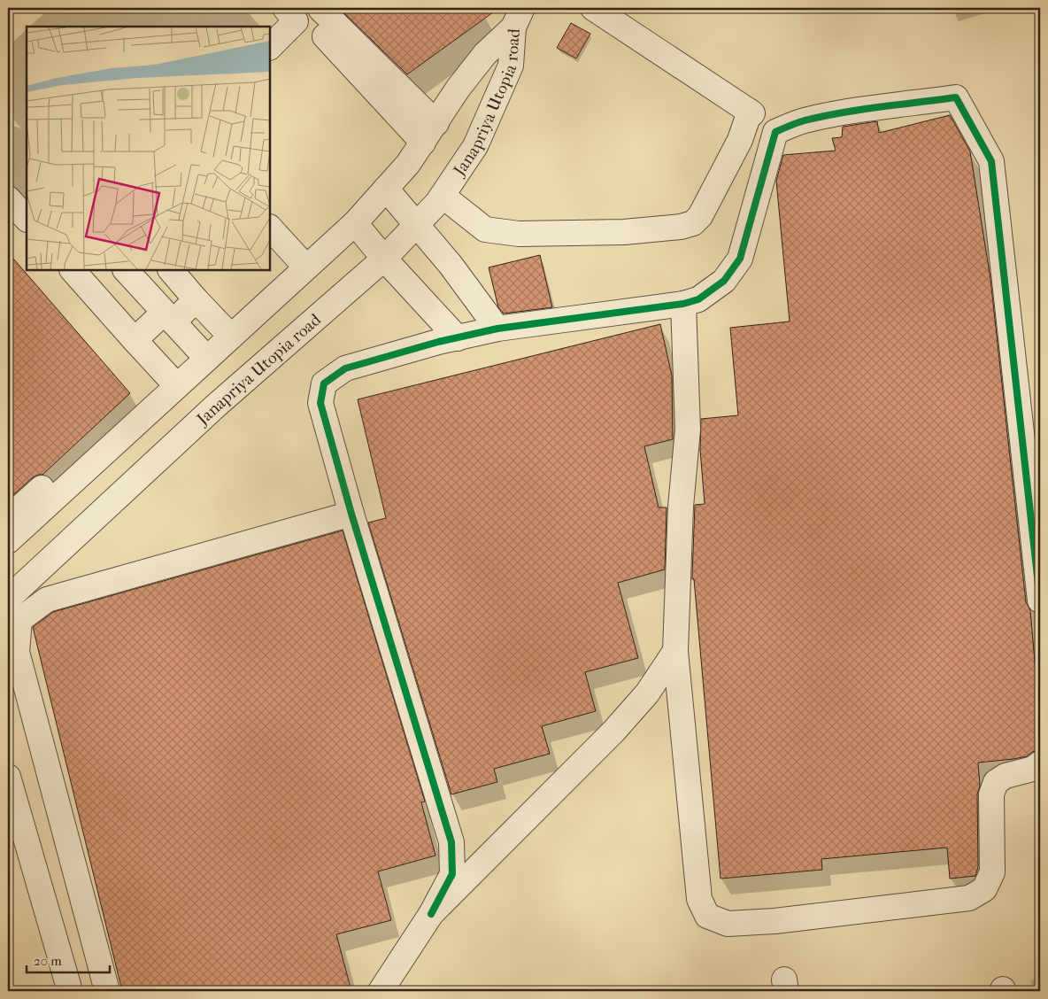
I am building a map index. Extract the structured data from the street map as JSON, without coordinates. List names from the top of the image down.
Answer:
{
  "streets": {
    "street": ["Janapriya Utopia road"]
  },
  "scale_bar": "20 m"
}
